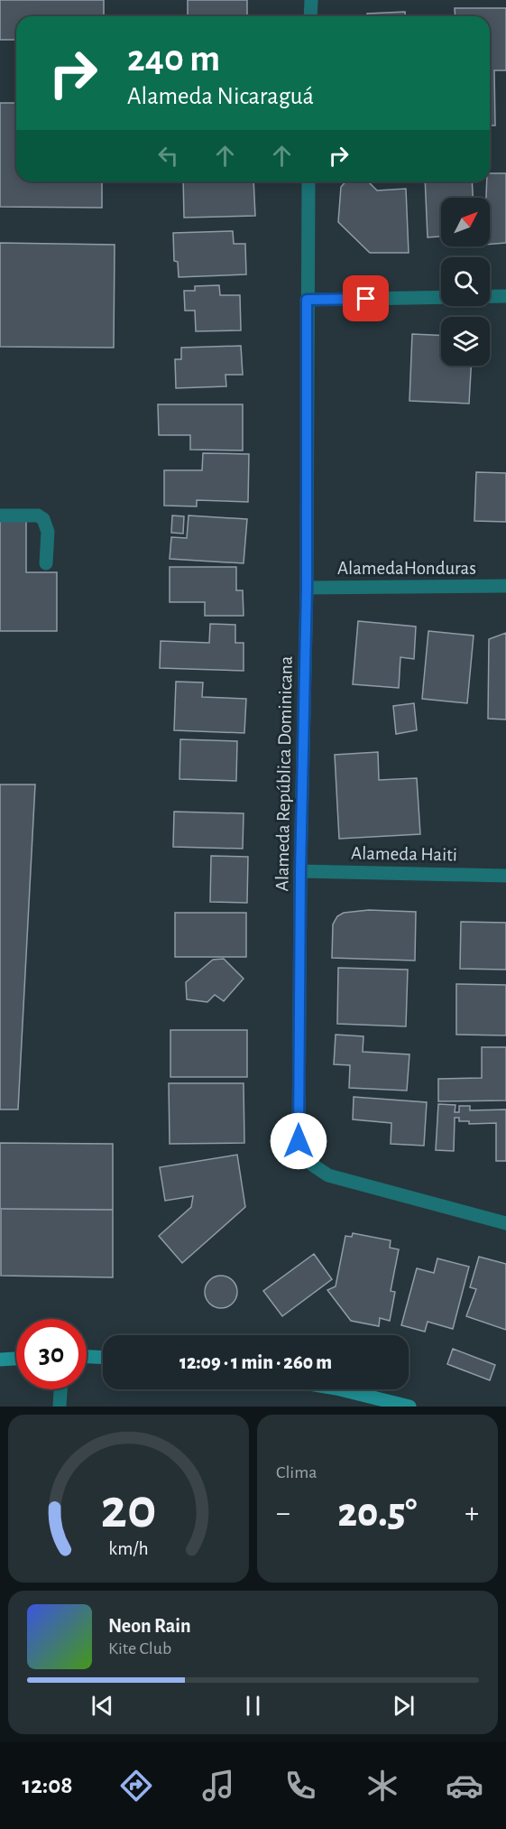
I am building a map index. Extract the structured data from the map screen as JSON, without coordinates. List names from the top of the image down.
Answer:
{
  "streets": {
    "street": ["AlamedaHonduras", "Alameda República Dominicana", "Alameda Haiti"]
  },
  "crossings": [
    ["AlamedaHonduras", "Alameda República Dominicana"],
    ["Alameda República Dominicana", "Alameda Haiti"]
  ],
  "north": "top right",
  "page": {
    "turn": ["240 m", "Alameda Nicaraguá"],
    "limit": "30",
    "trip": "12:09 · 1 min · 260 m",
    "tile": "Clima",
    "heat": ["−", "20.5°", "+"],
    "song": ["Neon Rain", "Kite Club"],
    "tabs": "12:08",
    "gauge": ["20", "km/h"]
  }
}
